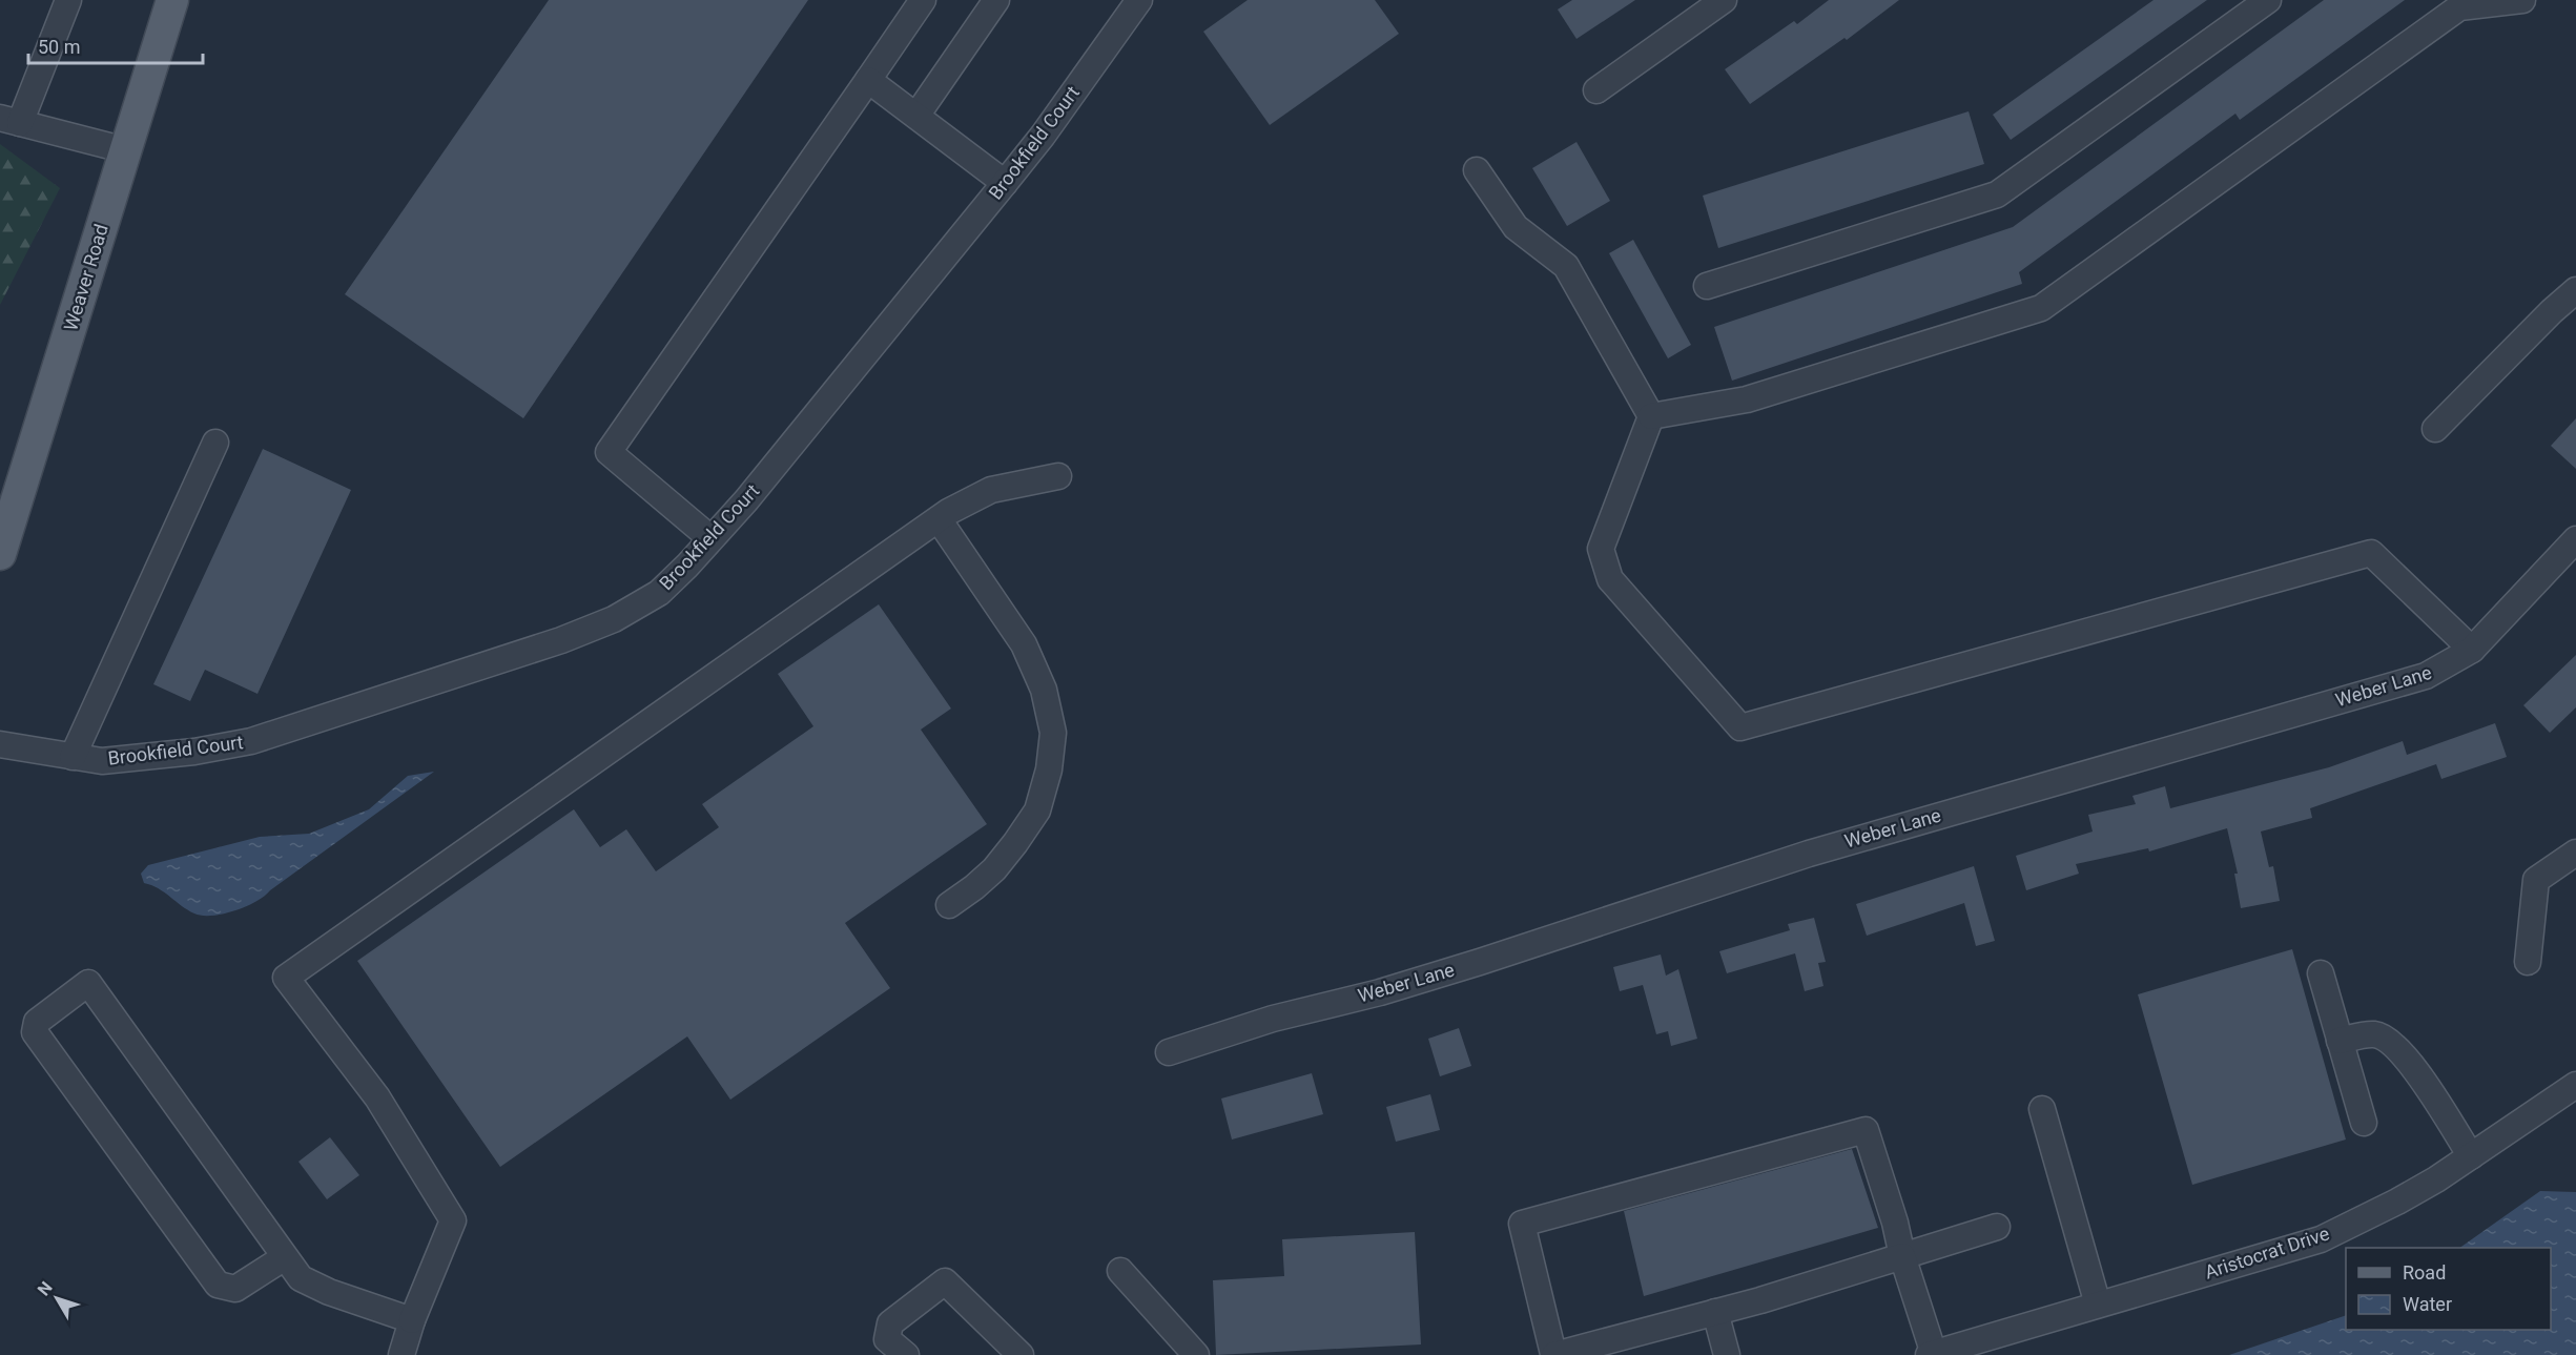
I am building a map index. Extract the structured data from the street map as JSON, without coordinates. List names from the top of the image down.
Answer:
{
  "streets": {
    "main road": ["Weaver Road"],
    "street": ["Brookfield Court", "Weber Lane", "Aristocrat Drive"]
  },
  "legend": ["Road", "Water"],
  "scale_bar": "50 m",
  "north": "top left"
}
